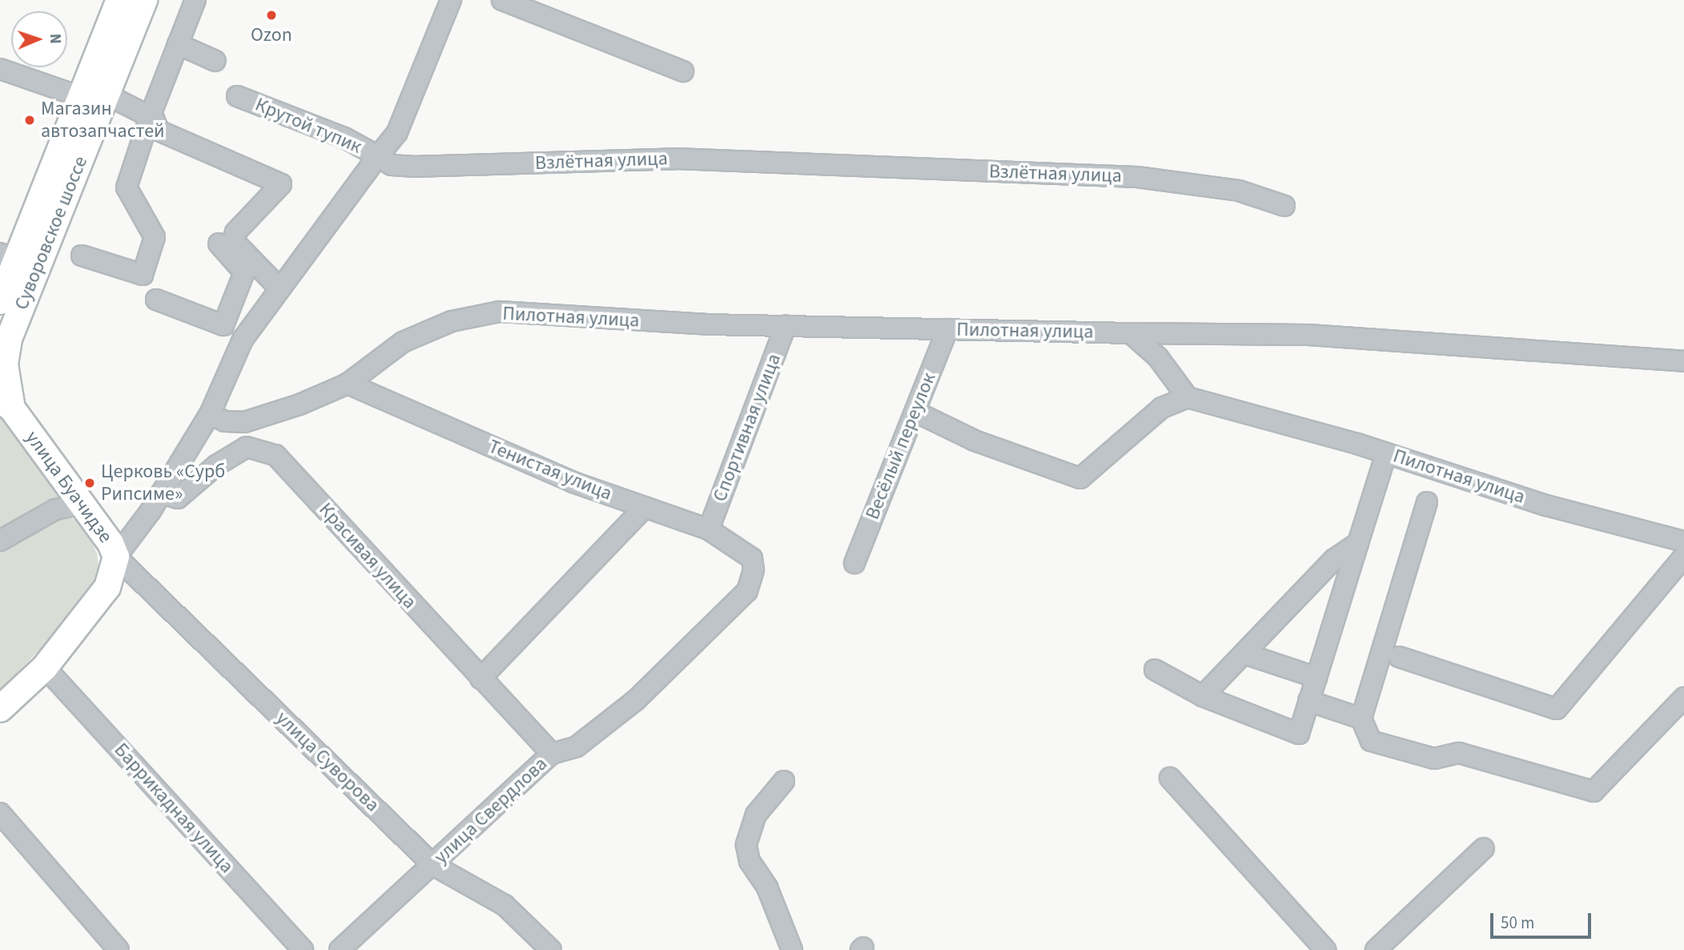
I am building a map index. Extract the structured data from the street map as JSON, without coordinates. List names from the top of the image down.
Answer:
{
  "streets": {
    "main road": ["Суворовское шоссе", "улица Буачидзе"],
    "street": [
      "Крутой тупик",
      "Взлётная улица",
      "Пилотная улица",
      "Спортивная улица",
      "Весёлый переулок",
      "Тенистая улица",
      "Красивая улица",
      "улица Суворова",
      "Баррикадная улица",
      "улица Свердлова"
    ]
  },
  "crossings": [
    ["Крутой тупик", "Взлётная улица"],
    ["Суворовское шоссе", "улица Буачидзе"],
    ["Пилотная улица", "Спортивная улица"],
    ["Пилотная улица", "Весёлый переулок"],
    ["Пилотная улица", "Тенистая улица"],
    ["Спортивная улица", "Тенистая улица"],
    ["Тенистая улица", "улица Свердлова"],
    ["улица Буачидзе", "улица Суворова"],
    ["улица Буачидзе", "Баррикадная улица"],
    ["Красивая улица", "улица Свердлова"],
    ["улица Суворова", "улица Свердлова"]
  ],
  "places": ["Ozon", "Магазин автозапчастей", "Церковь «Сурб Рипсиме»"],
  "scale_bar": "50 m",
  "north": "right"
}
